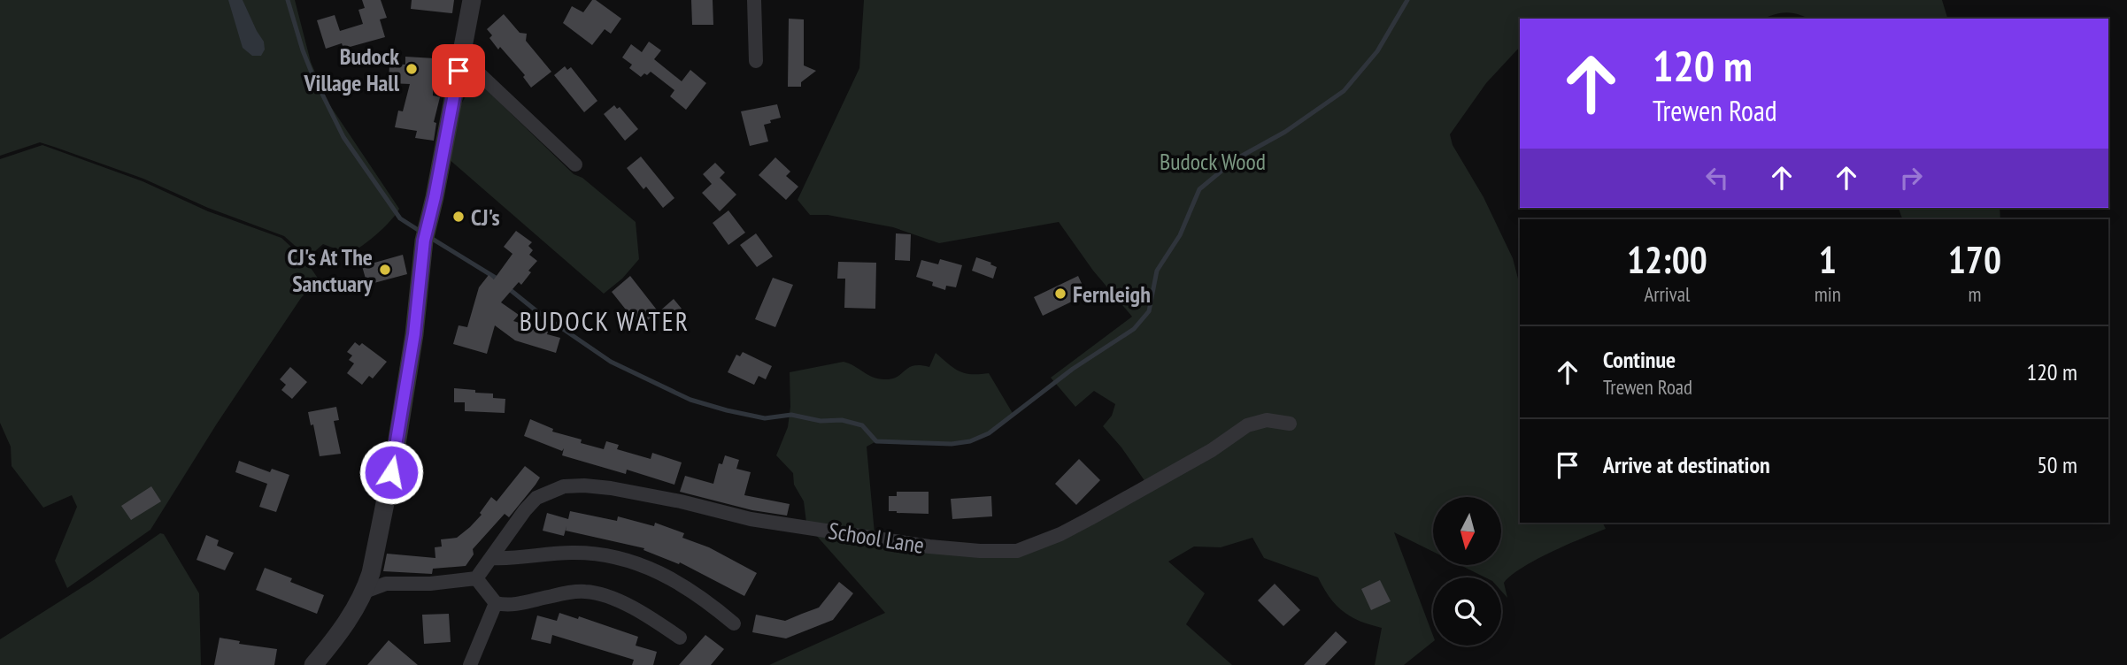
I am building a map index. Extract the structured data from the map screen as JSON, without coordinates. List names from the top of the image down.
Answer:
{
  "streets": {
    "street": ["School Lane"]
  },
  "districts": ["BUDOCK WATER"],
  "parks": ["Budock Wood"],
  "places": [
    "Budock Village Hall",
    "CJ's",
    "CJ's At The Sanctuary",
    "Fernleigh"
  ],
  "north": "bottom",
  "page": {
    "turn": ["120 m", "Trewen Road"],
    "eta": [
      "12:00",
      "Arrival",
      "1",
      "min",
      "170",
      "m"
    ],
    "list": [
      {
        "name": "Continue",
        "note": "Trewen Road",
        "value": "120 m"
      },
      {
        "name": "Arrive at destination",
        "value": "50 m"
      }
    ]
  }
}
